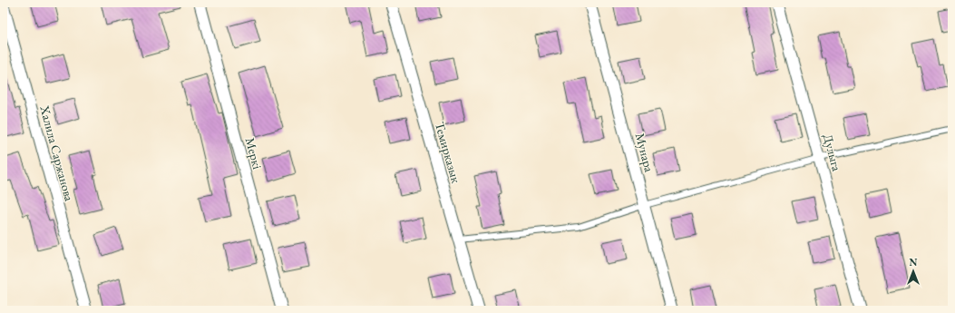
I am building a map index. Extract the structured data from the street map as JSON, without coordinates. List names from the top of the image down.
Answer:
{
  "streets": {
    "street": [
      "Темирказык",
      "Мунара",
      "Дулыга",
      "Халила Саржанова",
      "Меркі"
    ]
  },
  "north": "top"
}
